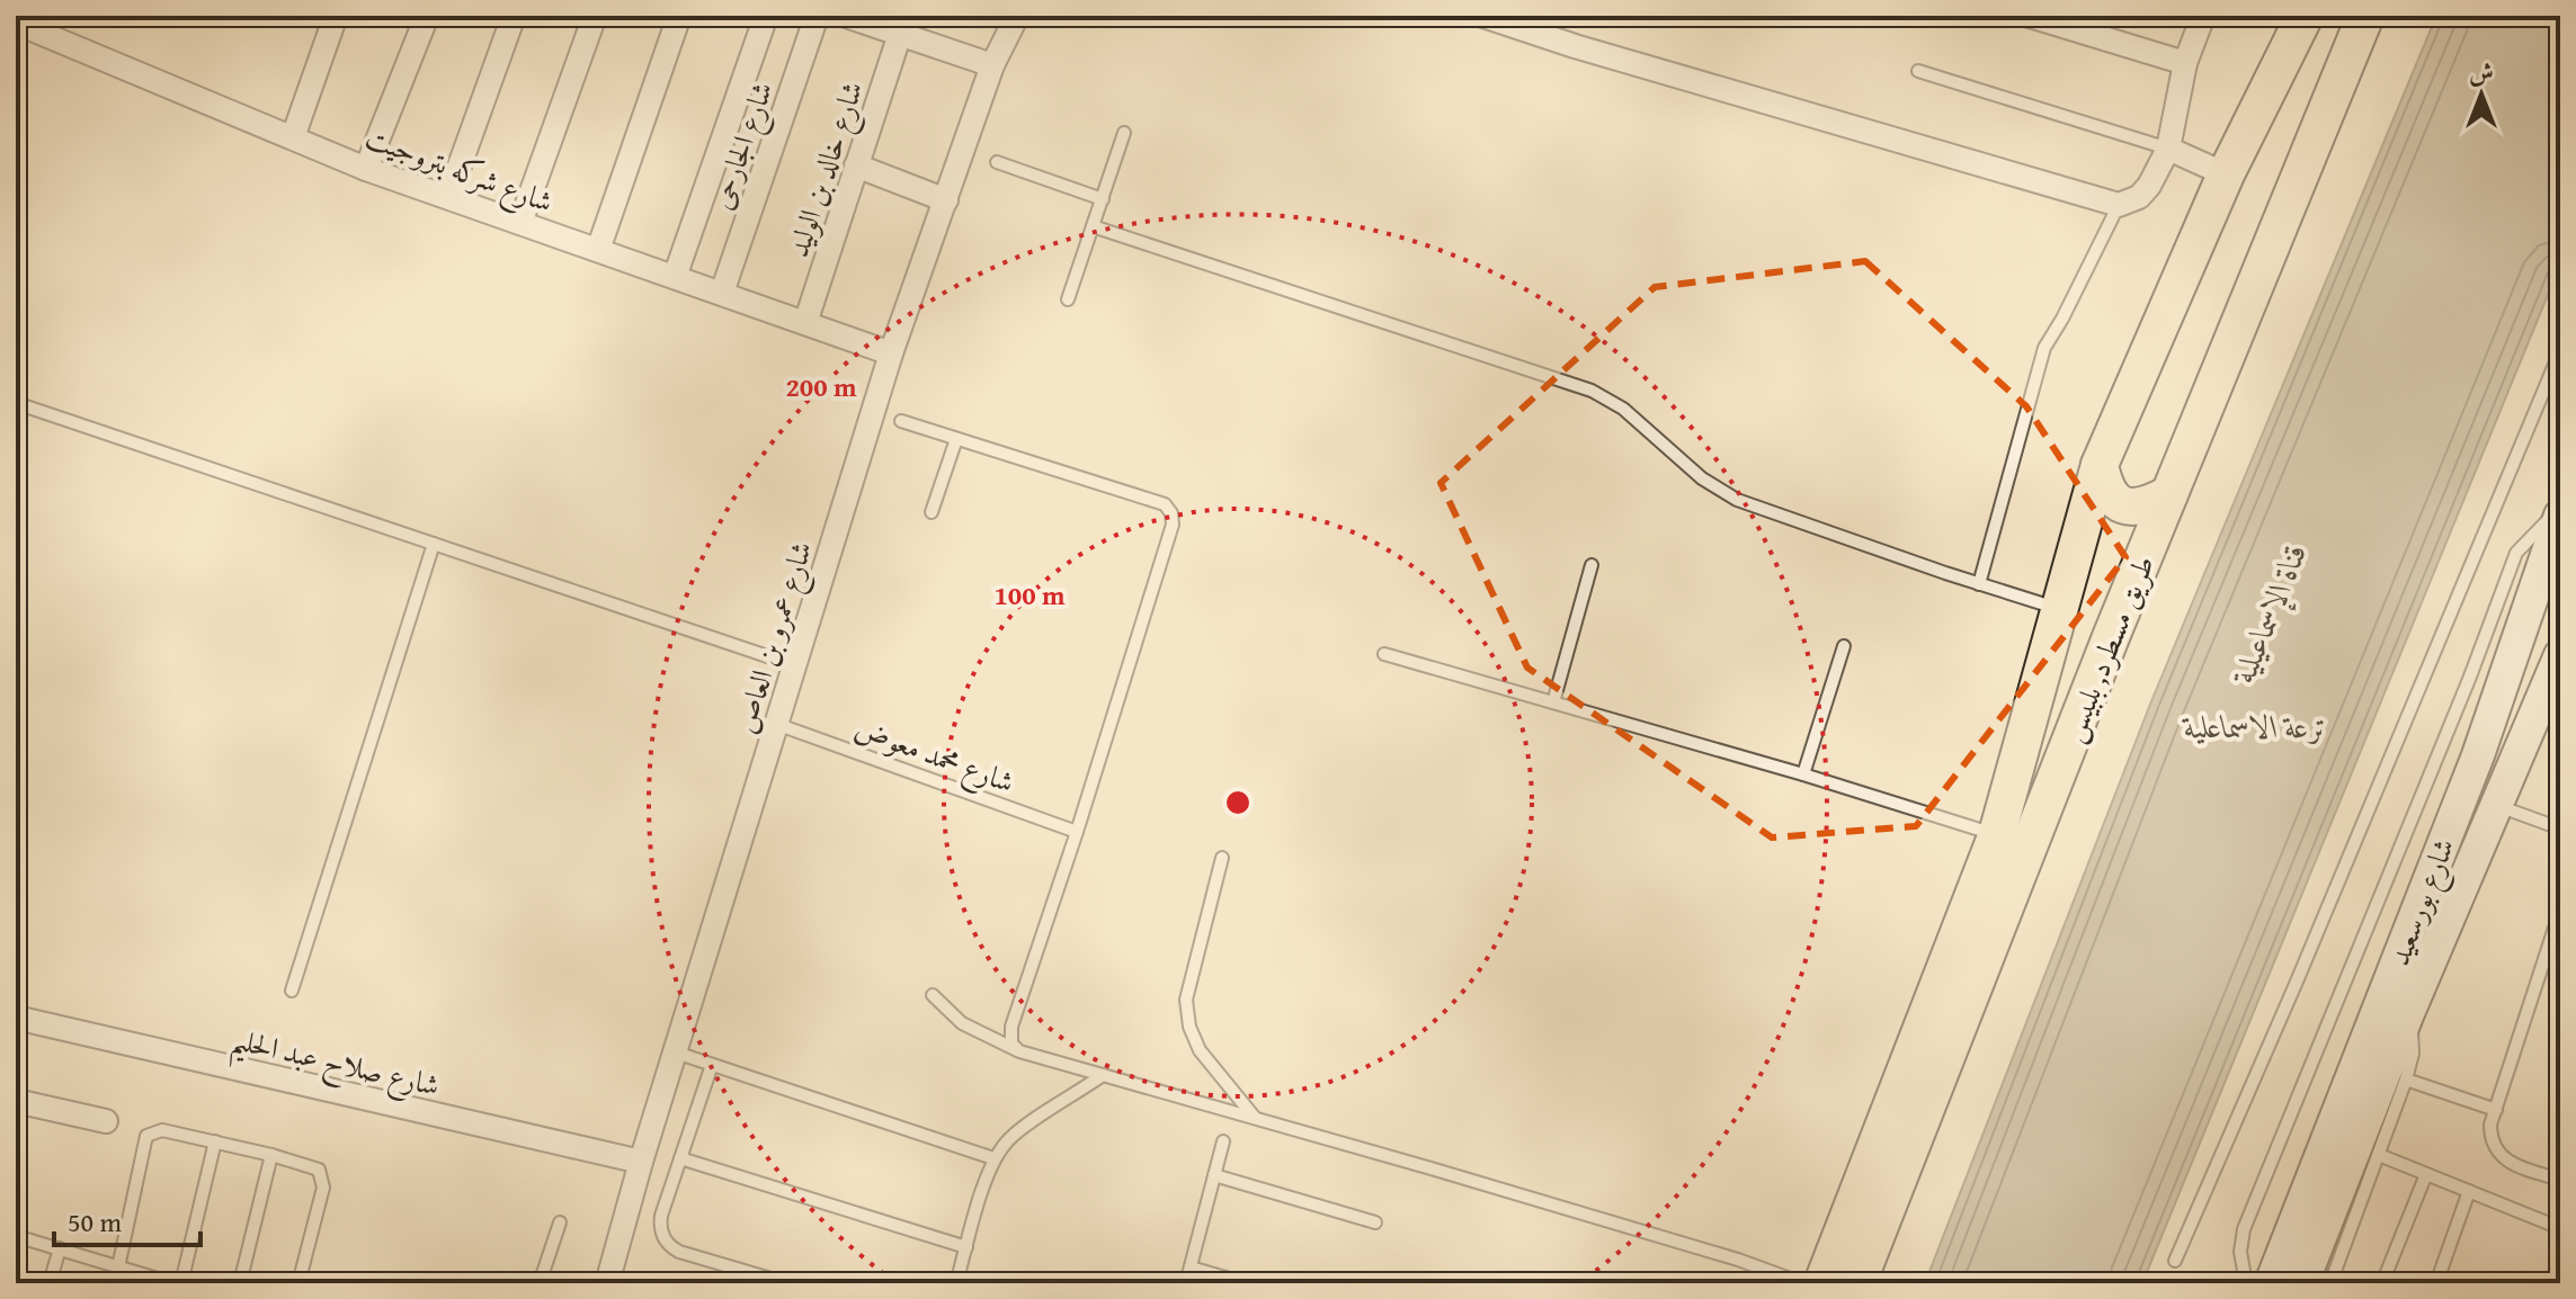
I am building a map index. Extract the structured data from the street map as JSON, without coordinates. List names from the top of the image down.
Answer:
{
  "streets": {
    "main road": ["طريق مسطرد, بلبيس", "شارع بورسعيد"],
    "street": [
      "شارع الجارحى",
      "شارع شركه بتروجيت",
      "شارع خالد بن الوليد",
      "شارع عمرو بن العاص",
      "شارع صلاح عبد الحليم"
    ],
    "lane": ["شارع محمد معوض"]
  },
  "crossings": [
    ["شارع الجارحى", "شارع شركه بتروجيت"],
    ["شارع شركه بتروجيت", "شارع خالد بن الوليد"],
    ["شارع شركه بتروجيت", "شارع عمرو بن العاص"],
    ["شارع عمرو بن العاص", "شارع محمد معوض"],
    ["شارع عمرو بن العاص", "شارع صلاح عبد الحليم"]
  ],
  "water": ["قناة الإسماعيلية", "ترعة الاسماعلية"],
  "scale_bar": "50 m",
  "north": "top",
  "rings": ["200 m", "100 m"]
}
